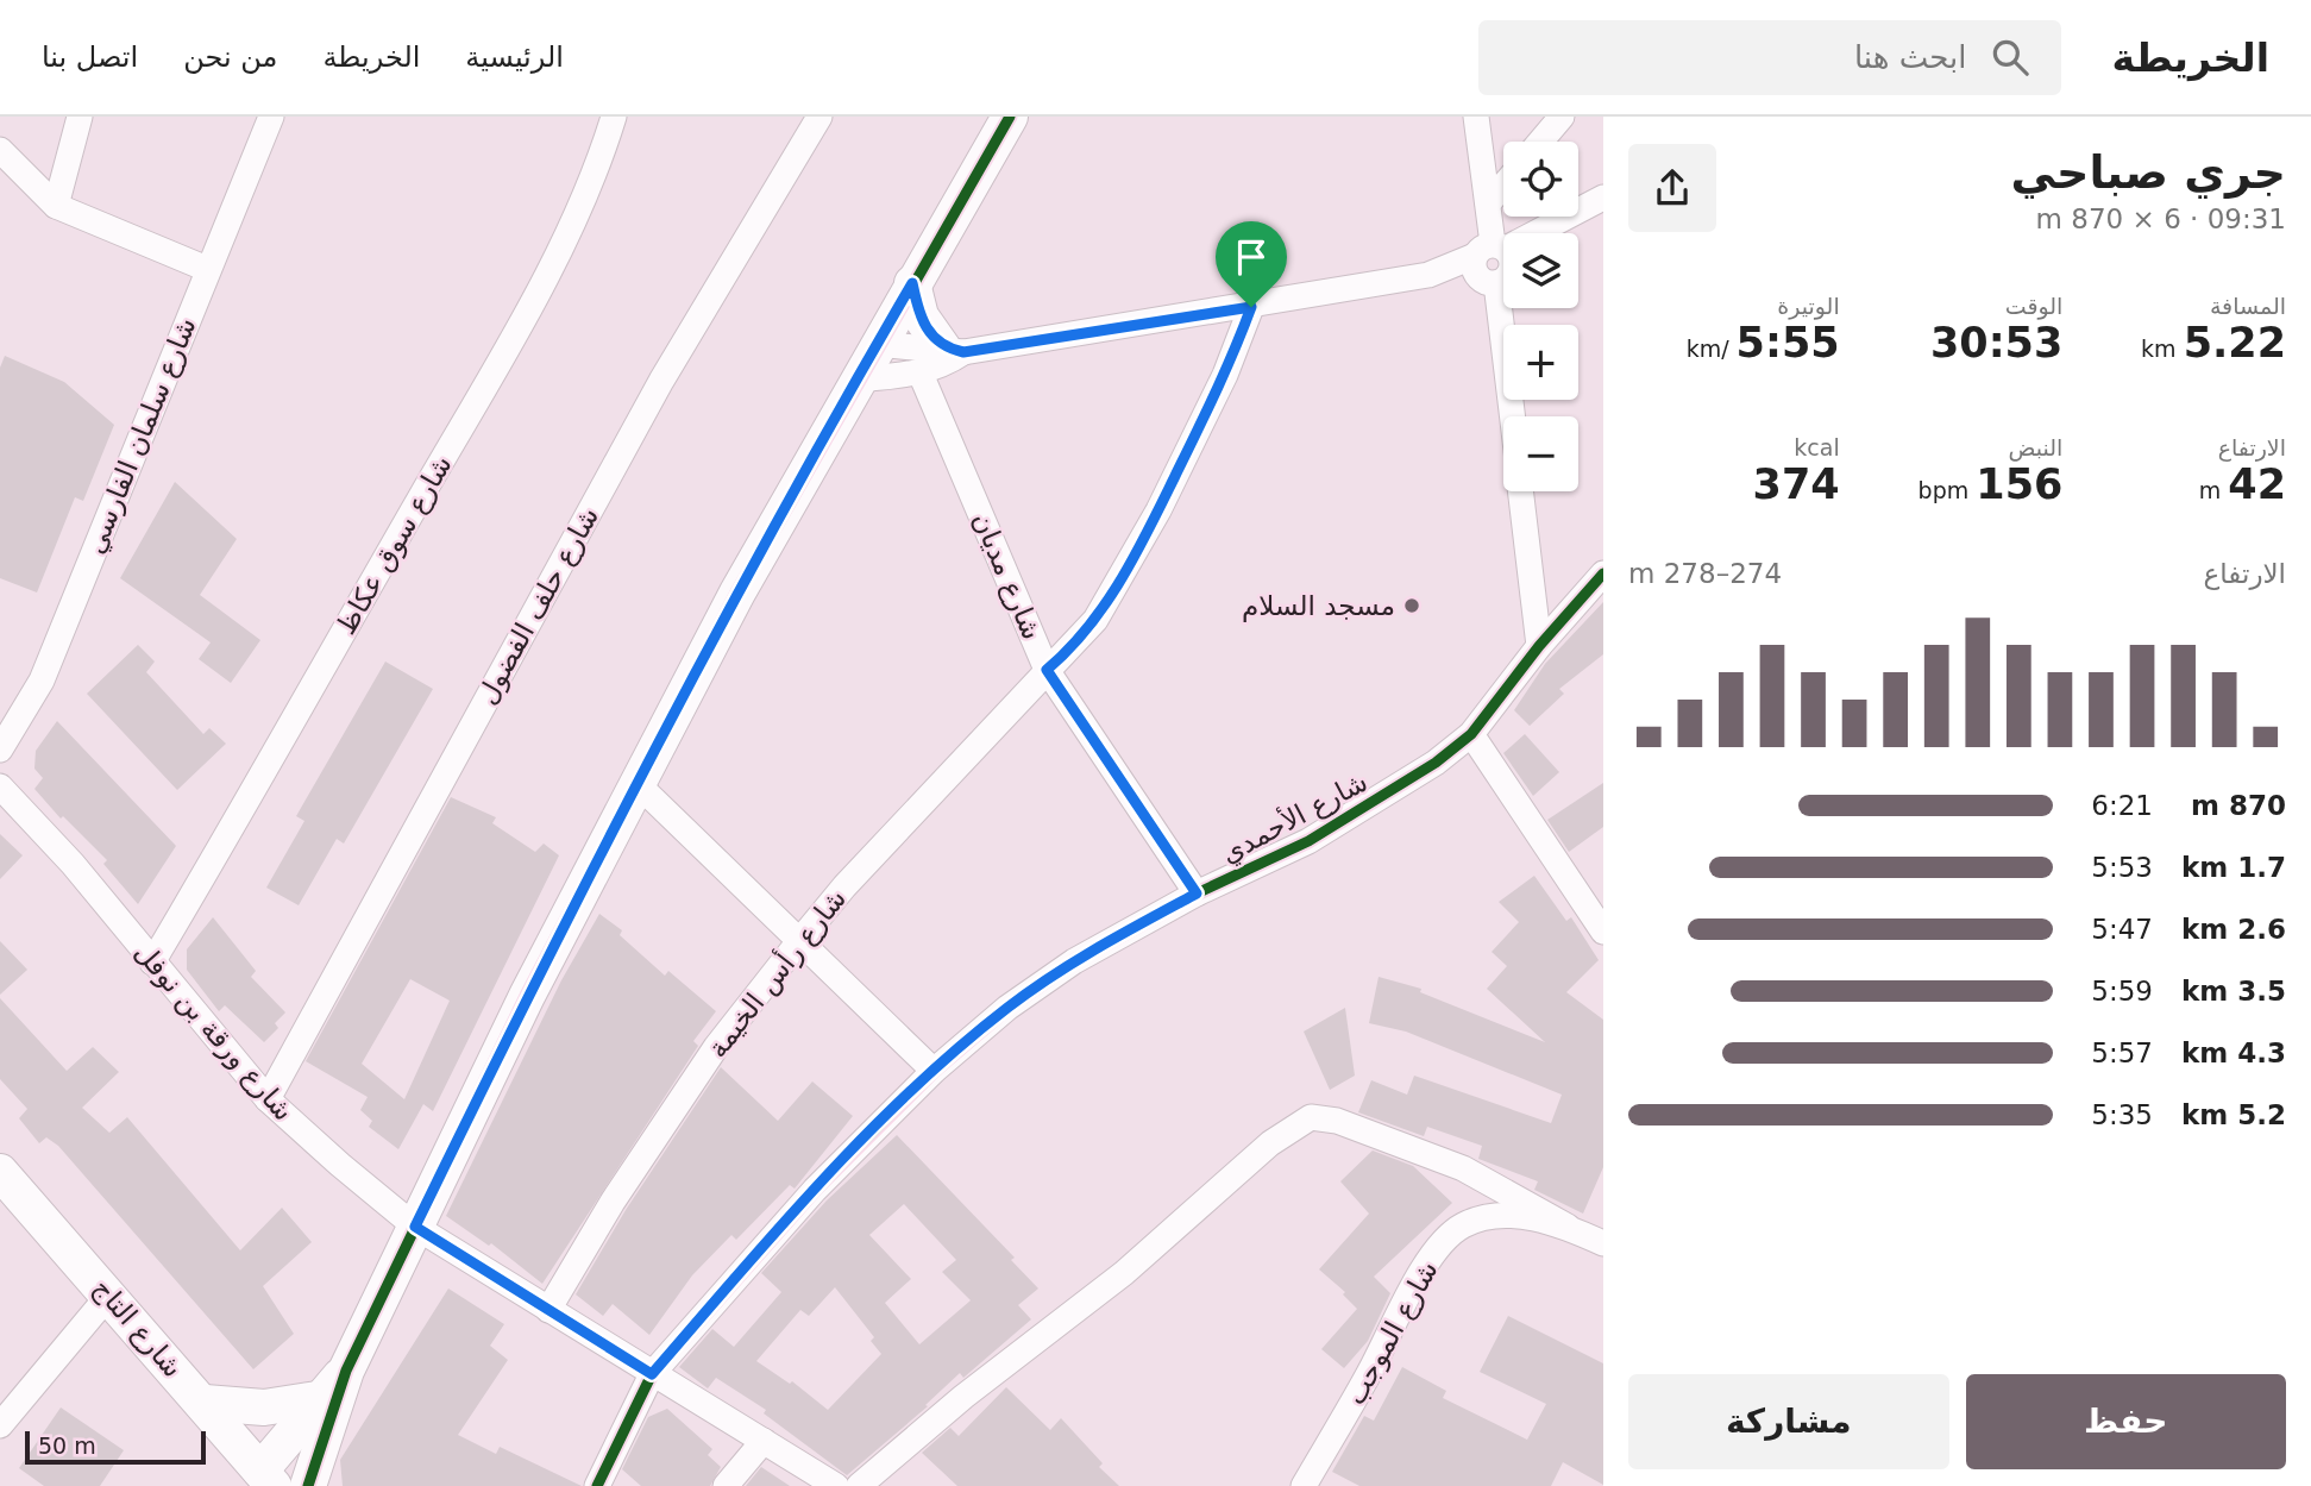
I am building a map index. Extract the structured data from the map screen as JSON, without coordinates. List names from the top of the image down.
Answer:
{
  "streets": {
    "street": [
      "شارع سلمان الفارسي",
      "شارع سوق عكاظ",
      "شارع مديان",
      "شارع حلف الفضول",
      "شارع الأحمدي",
      "شارع رأس الخيمة",
      "شارع ورقة بن نوفل",
      "شارع التاج",
      "شارع الموجب"
    ]
  },
  "crossings": [
    ["شارع سوق عكاظ", "شارع ورقة بن نوفل"],
    ["شارع مديان", "شارع الأحمدي"],
    ["شارع مديان", "شارع رأس الخيمة"],
    ["شارع حلف الفضول", "شارع ورقة بن نوفل"],
    ["شارع الأحمدي", "شارع ورقة بن نوفل"],
    ["شارع رأس الخيمة", "شارع ورقة بن نوفل"]
  ],
  "places": ["مسجد السلام"],
  "scale_bar": "50 m",
  "page": {
    "header": "الخريطة",
    "search": "ابحث هنا",
    "nav": [
      "الرئيسية",
      "الخريطة",
      "من نحن",
      "اتصل بنا"
    ],
    "heading": ["جري صباحي", "09:31 · 6 × 870 m"],
    "map_buttons": ["+", "−"],
    "stats": [
      ["المسافة", "5.22 km"],
      ["الوقت", "30:53"],
      ["الوتيرة", "5:55 /km"],
      ["الارتفاع", "42 m"],
      ["النبض", "156 bpm"],
      ["kcal", "374"]
    ],
    "chart": ["الارتفاع", "274–278 m"],
    "list": [
      {
        "name": "870 m",
        "note": "6:21"
      },
      {
        "name": "1.7 km",
        "note": "5:53"
      },
      {
        "name": "2.6 km",
        "note": "5:47"
      },
      {
        "name": "3.5 km",
        "note": "5:59"
      },
      {
        "name": "4.3 km",
        "note": "5:57"
      },
      {
        "name": "5.2 km",
        "note": "5:35"
      }
    ],
    "buttons": ["حفظ", "مشاركة"],
    "scale": "50 m"
  }
}
